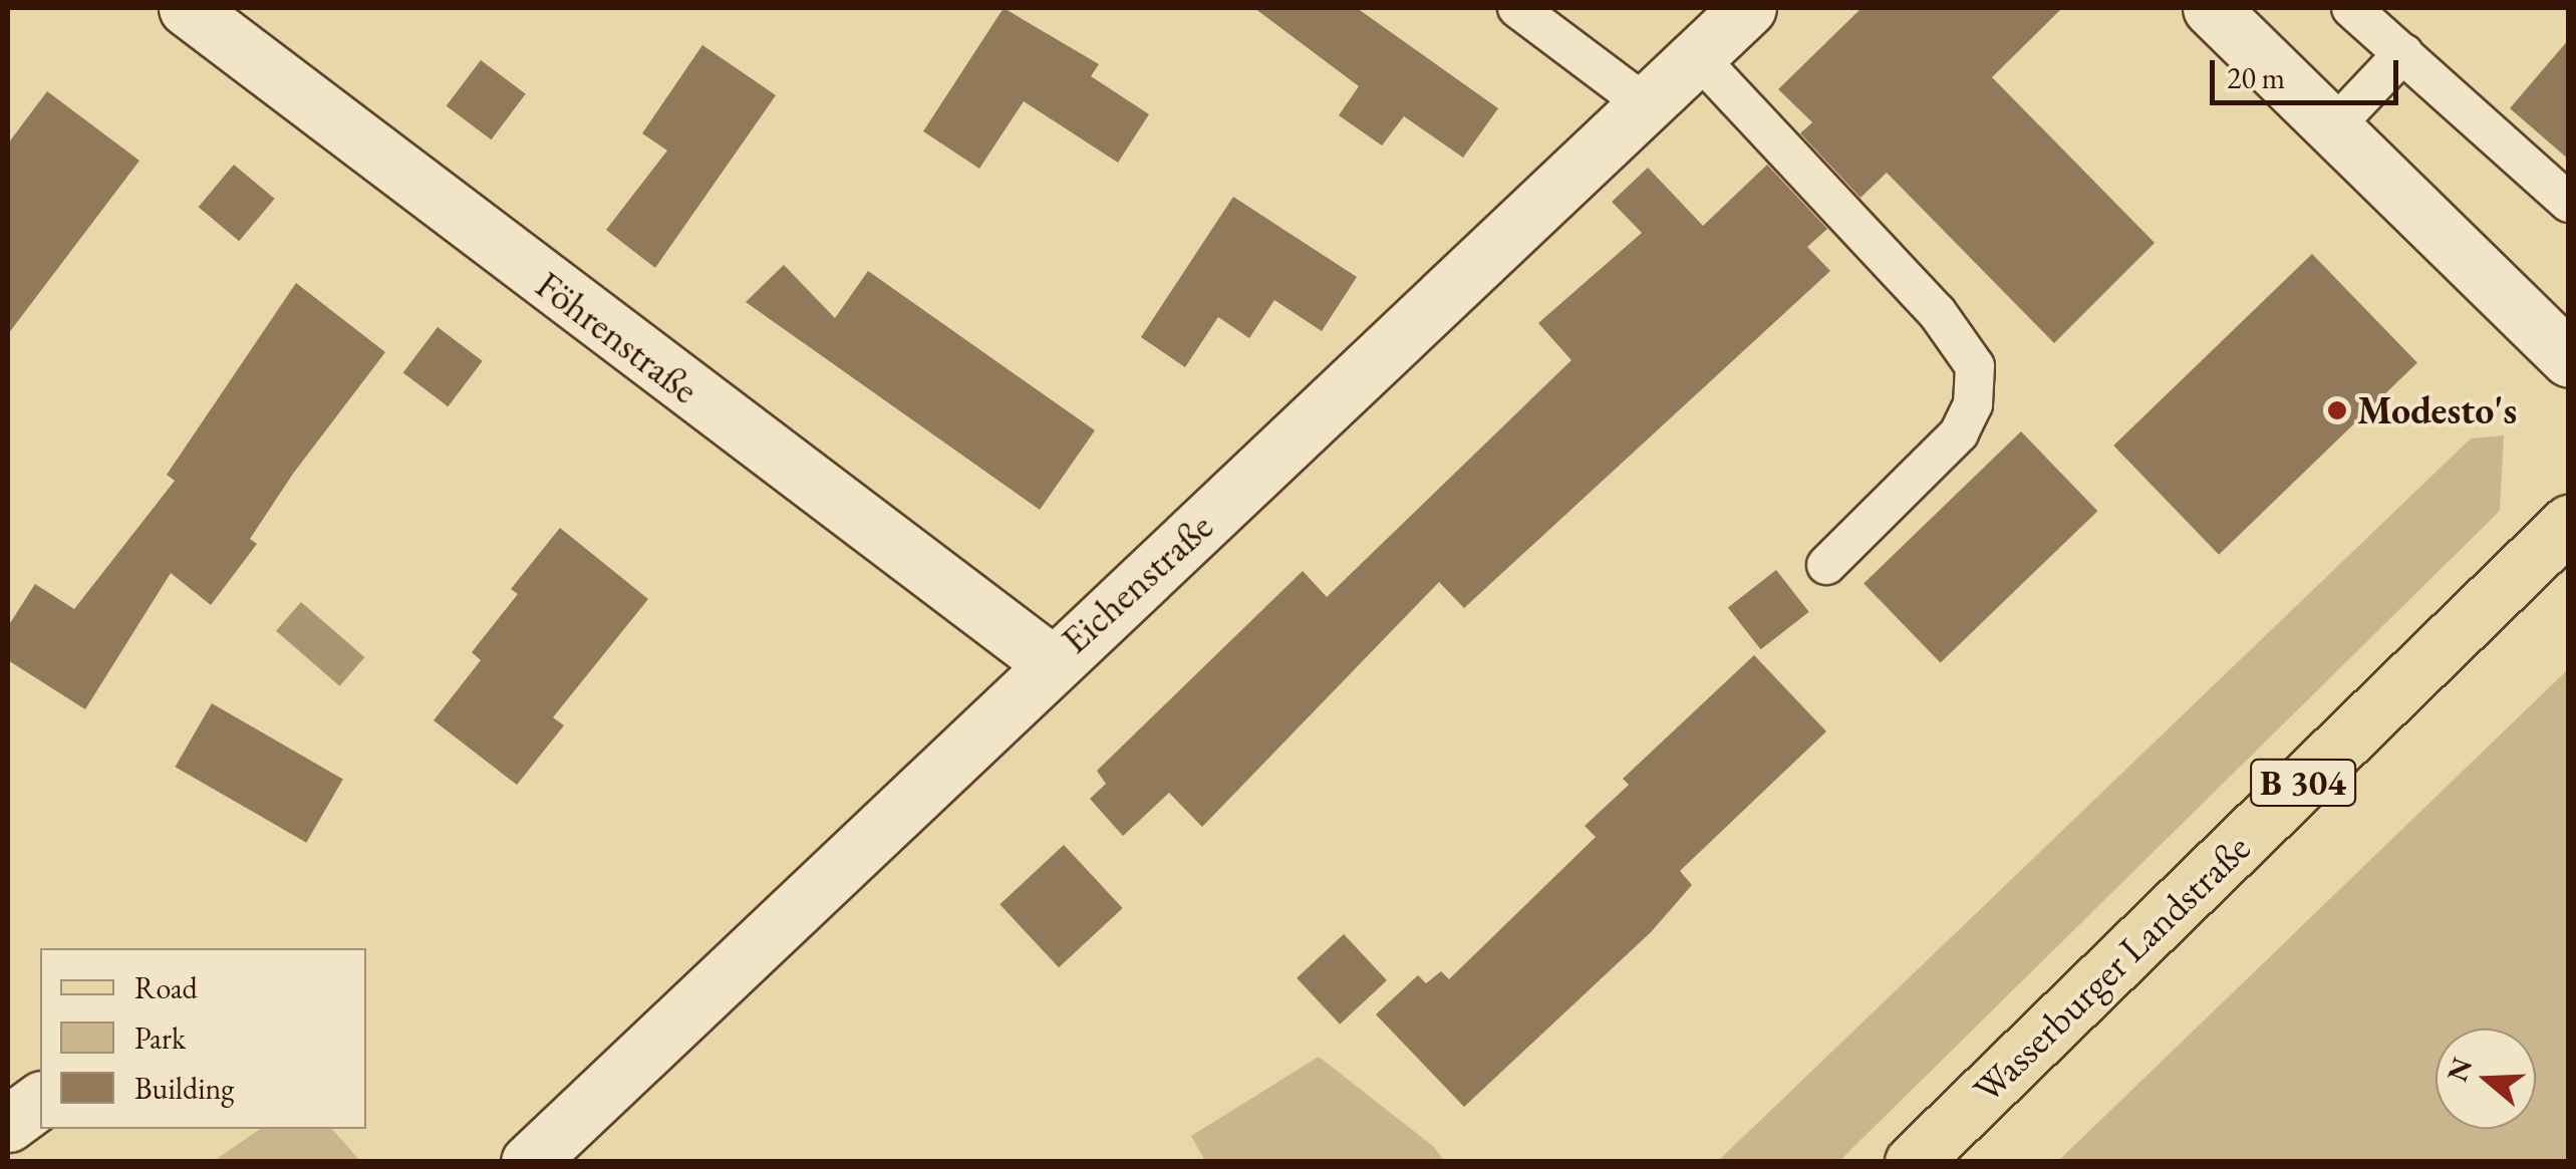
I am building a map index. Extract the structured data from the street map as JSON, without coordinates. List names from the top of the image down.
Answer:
{
  "streets": {
    "main road": ["B 304", "Wasserburger Landstraße"],
    "street": ["Föhrenstraße", "Eichenstraße"]
  },
  "crossings": [
    ["Föhrenstraße", "Eichenstraße"]
  ],
  "places": ["Modesto's"],
  "legend": ["Road", "Park", "Building"],
  "scale_bar": "20 m",
  "north": "left"
}
